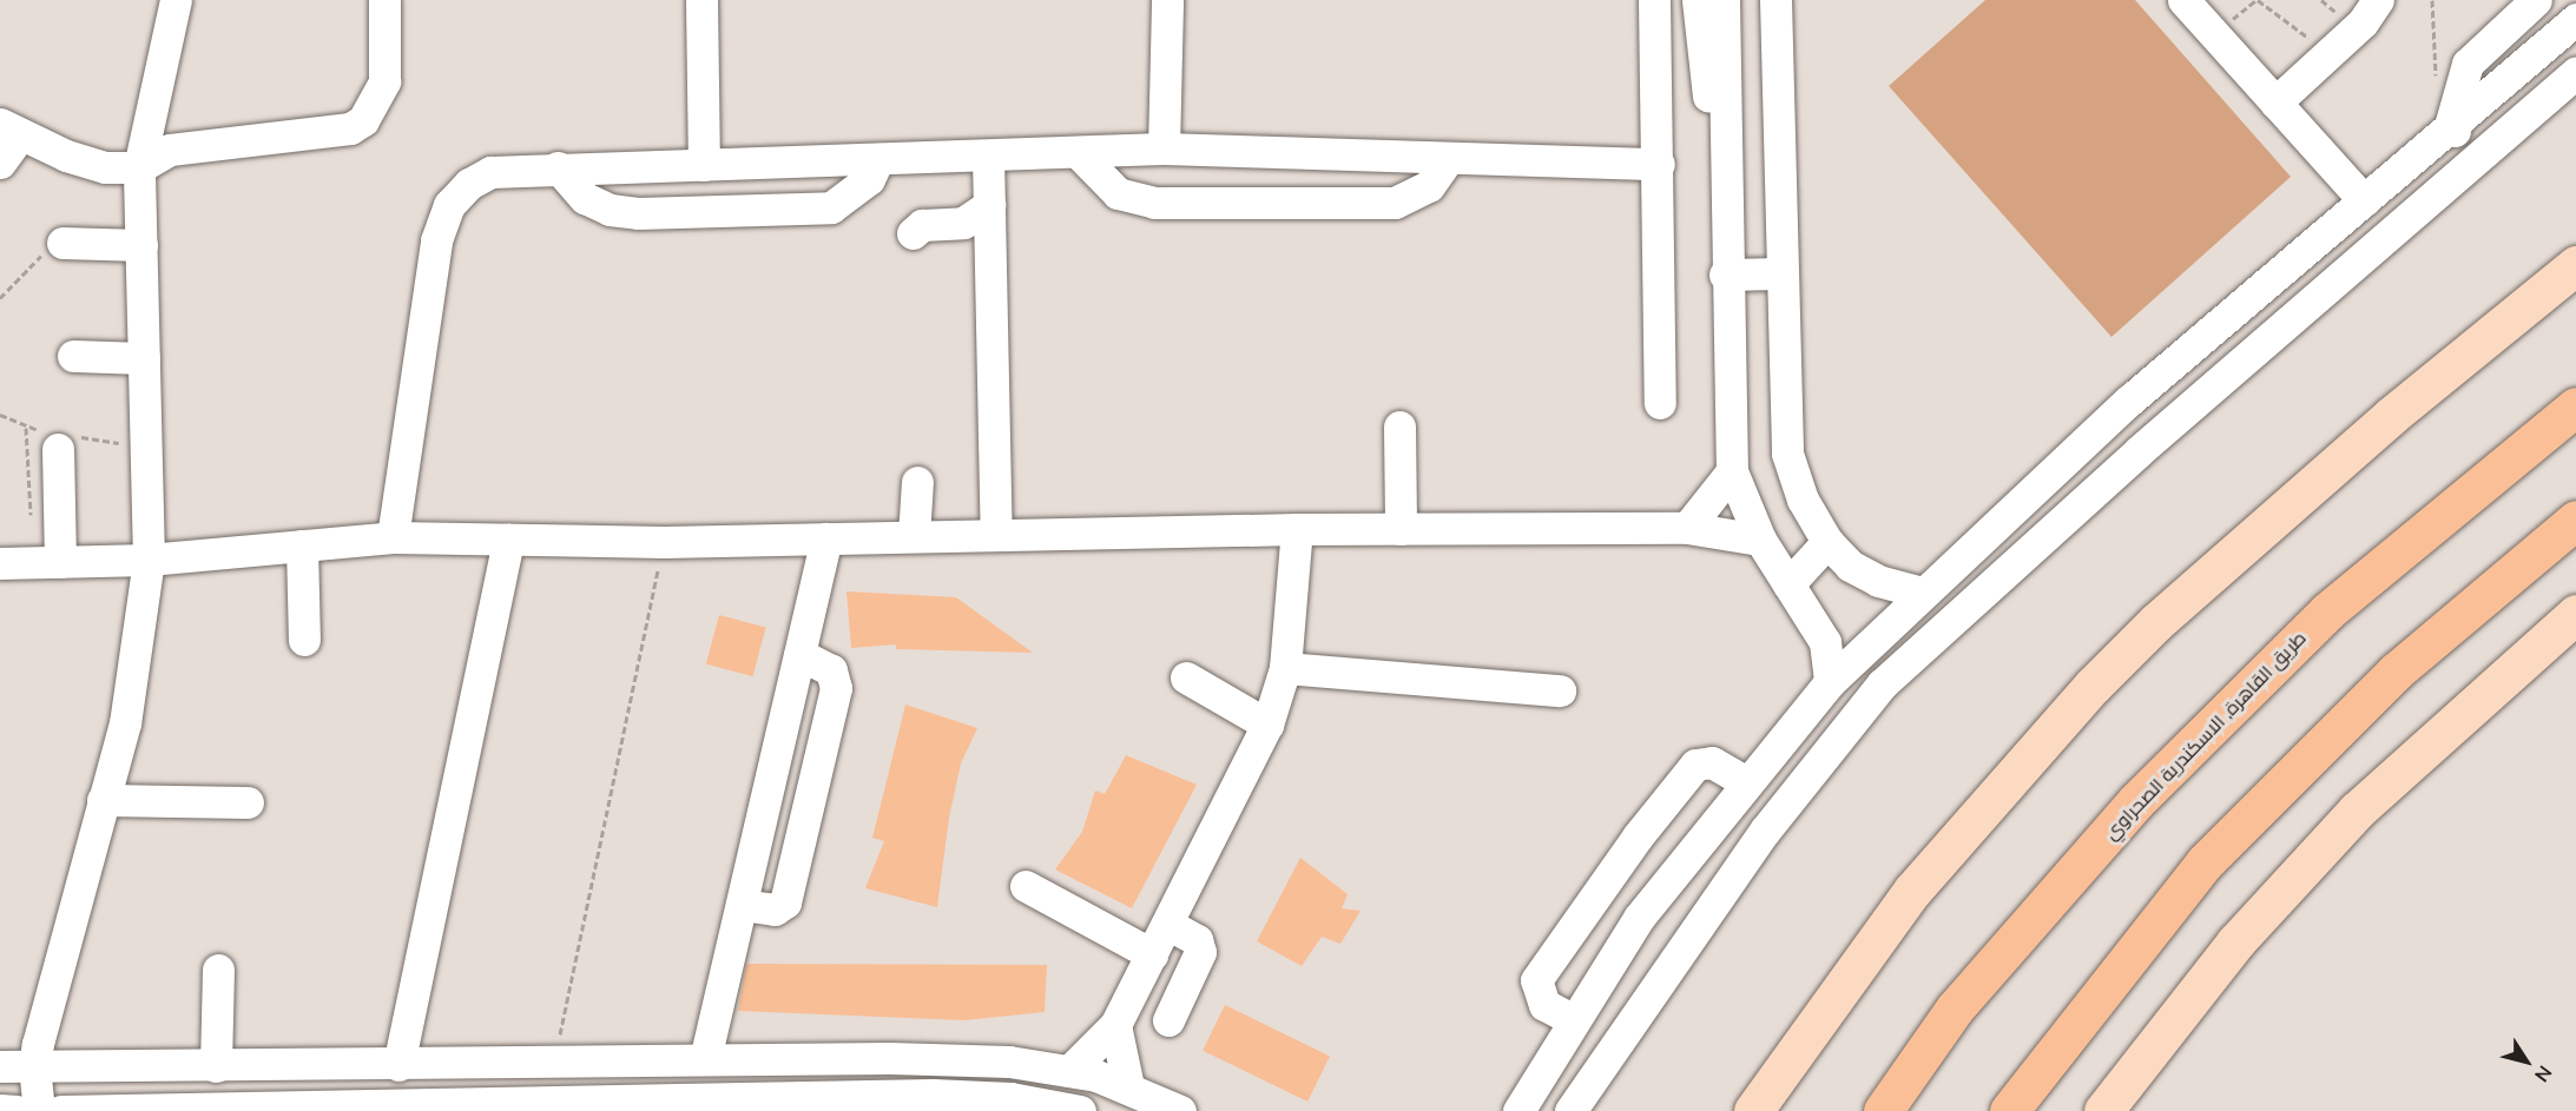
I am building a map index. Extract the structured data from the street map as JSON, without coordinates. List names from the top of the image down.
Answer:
{
  "streets": {
    "highway": ["طريق القاهرة, الاسكندرية الصحراوي"]
  },
  "north": "bottom right"
}
